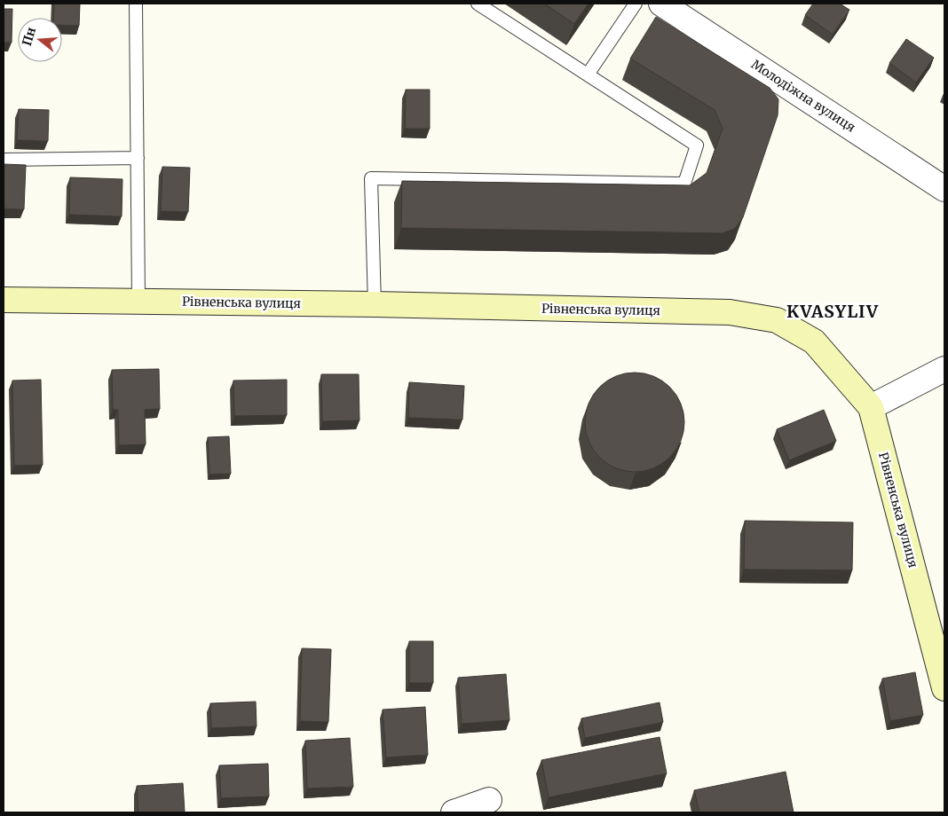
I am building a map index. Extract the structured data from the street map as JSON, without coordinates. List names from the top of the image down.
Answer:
{
  "streets": {
    "main road": ["Рівненська вулиця"],
    "street": ["Молодіжна вулиця"]
  },
  "districts": ["KVASYLIV"],
  "north": "left"
}
